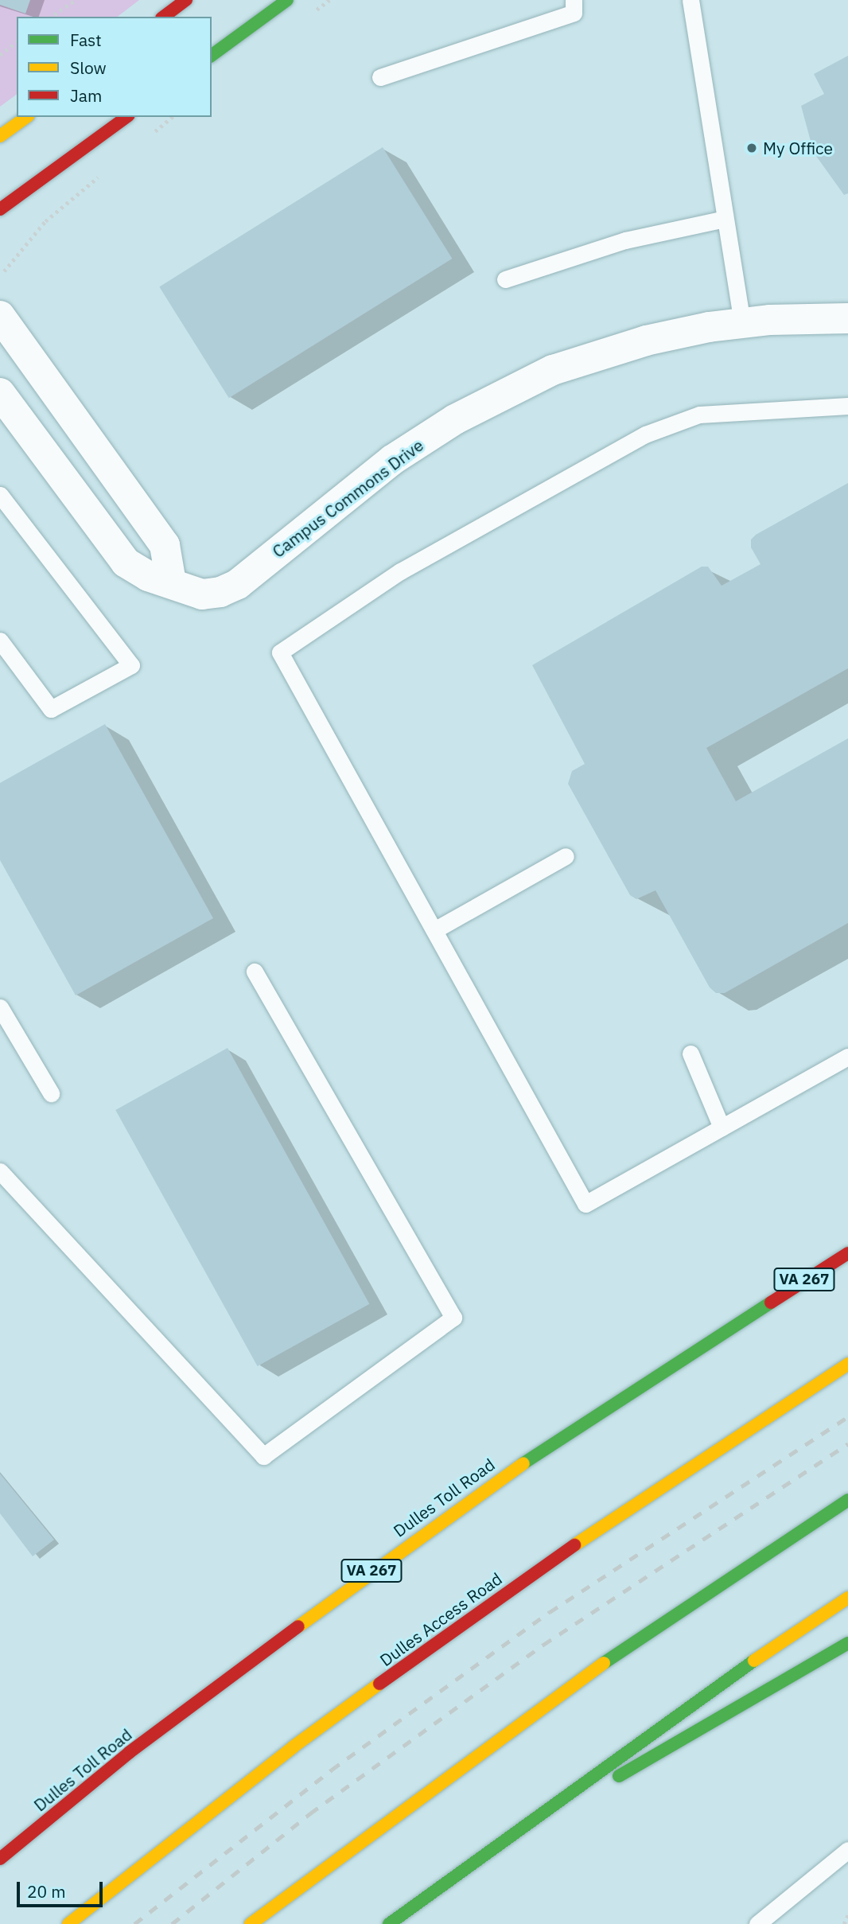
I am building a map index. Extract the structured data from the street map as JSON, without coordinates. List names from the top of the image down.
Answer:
{
  "streets": {
    "main road": ["VA 267", "Dulles Toll Road", "Dulles Access Road"],
    "street": ["Campus Commons Drive"]
  },
  "places": ["My Office"],
  "legend": ["Fast", "Slow", "Jam"],
  "scale_bar": "20 m"
}
